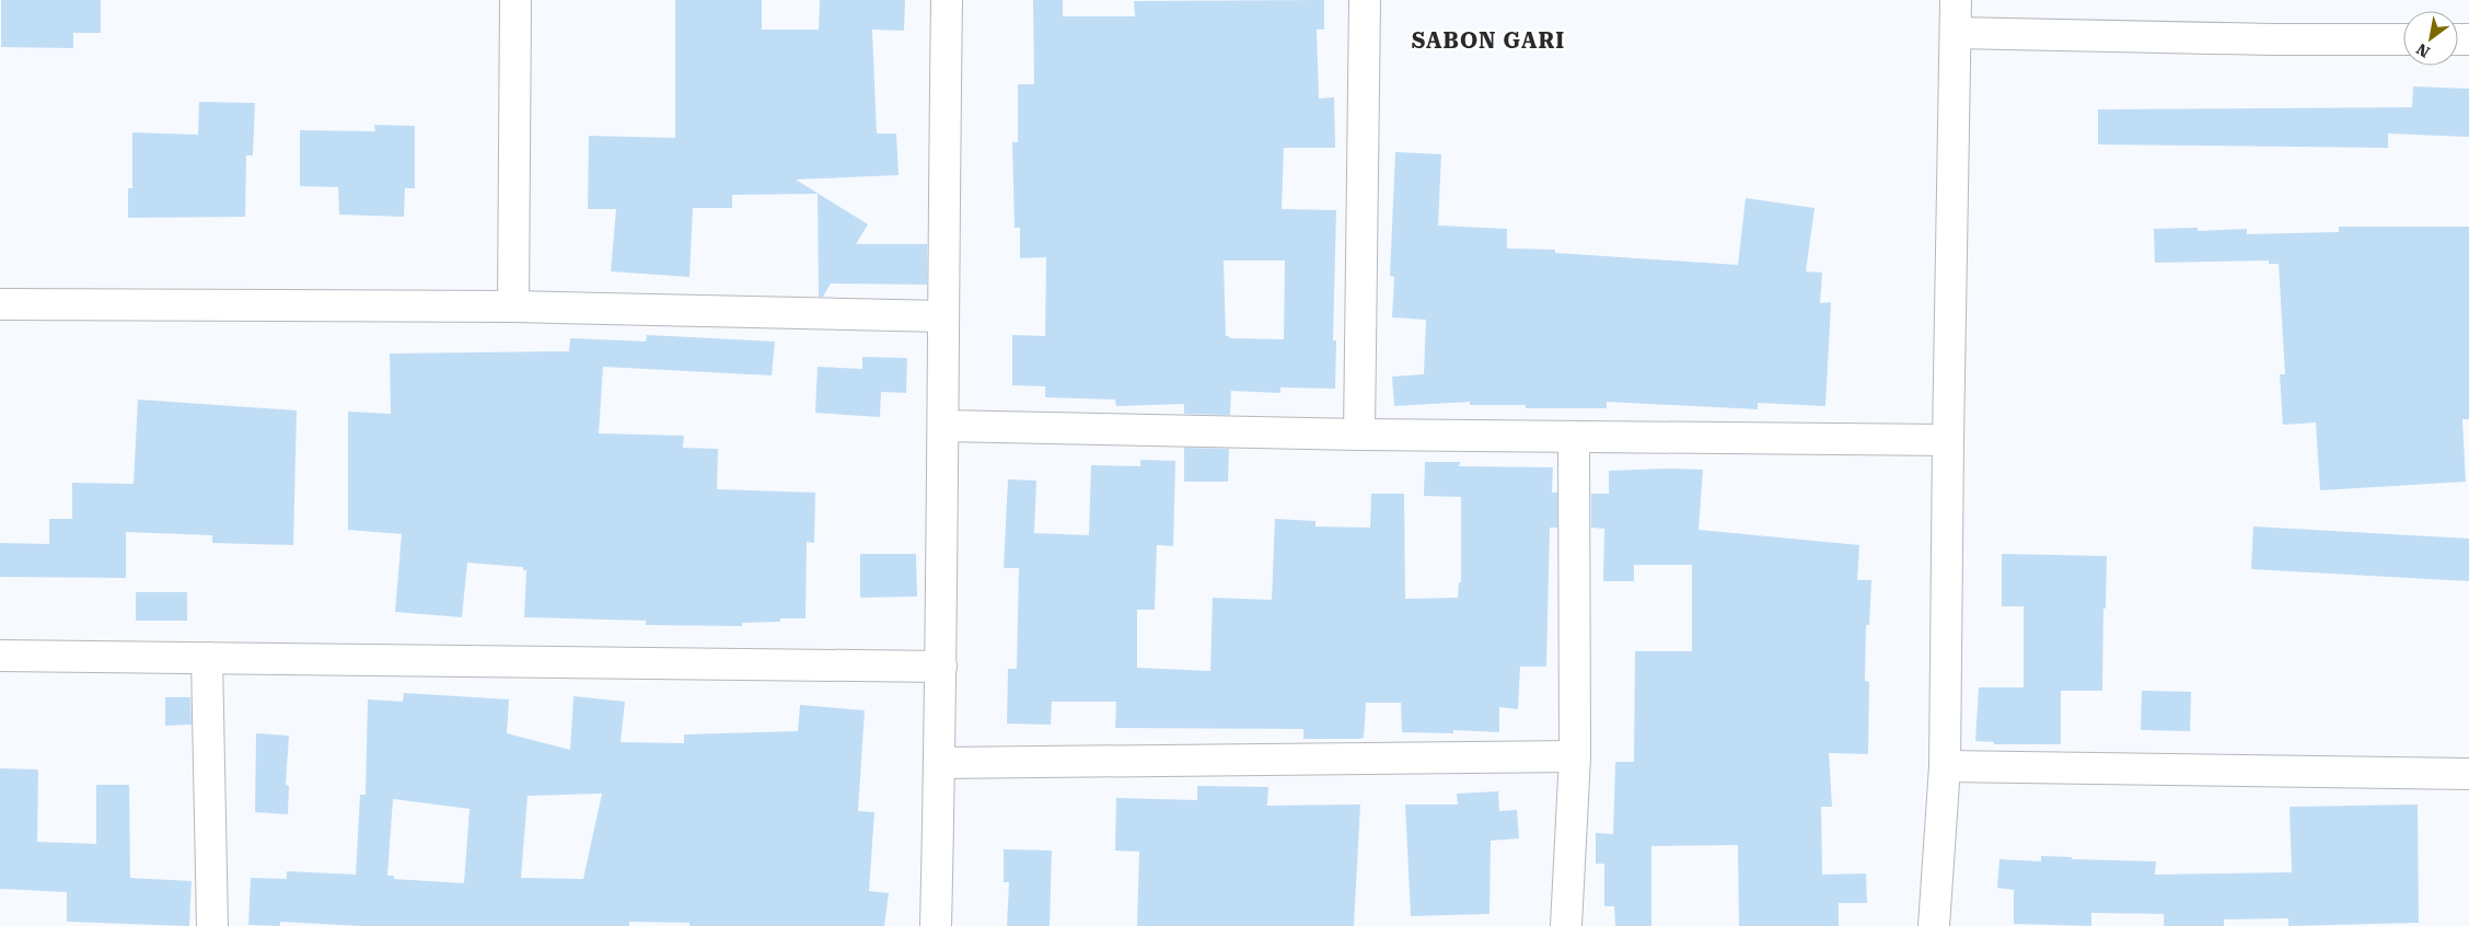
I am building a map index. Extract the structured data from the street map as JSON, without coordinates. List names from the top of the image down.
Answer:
{
  "districts": ["SABON GARI"],
  "north": "bottom left"
}
